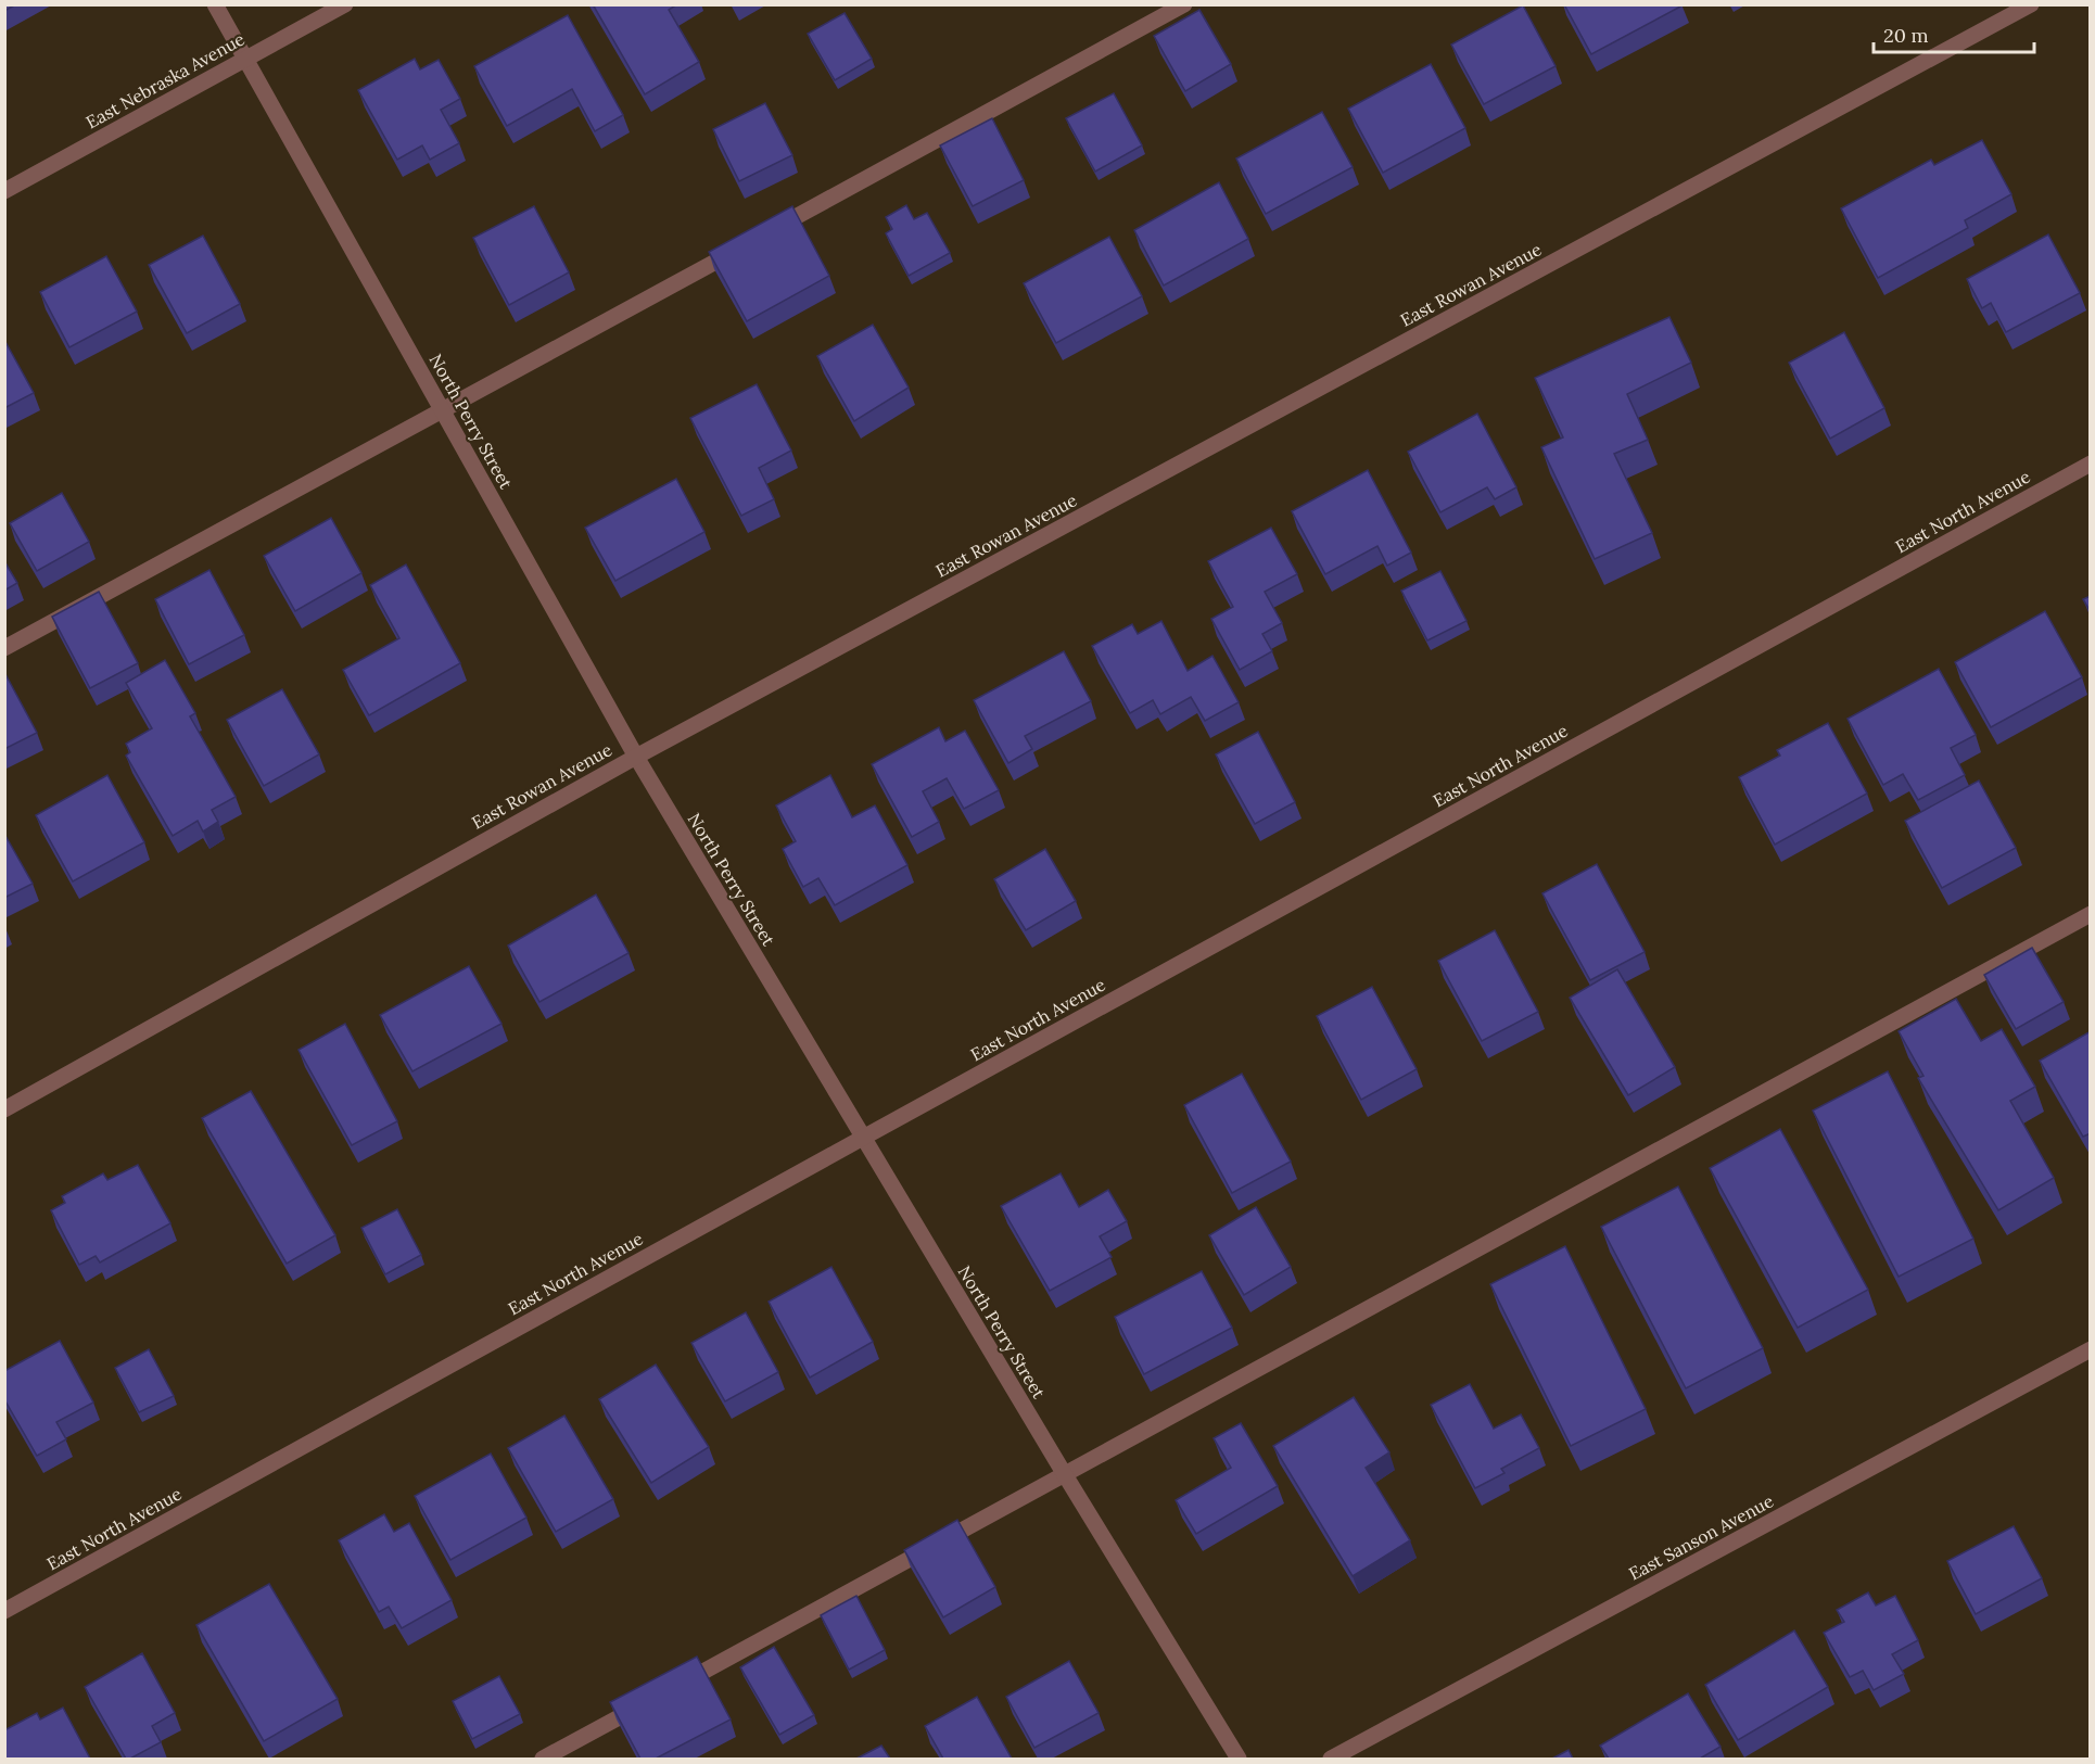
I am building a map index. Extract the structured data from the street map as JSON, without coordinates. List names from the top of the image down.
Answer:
{
  "streets": {
    "street": [
      "East Nebraska Avenue",
      "East Rowan Avenue",
      "North Perry Street",
      "East North Avenue",
      "East Sanson Avenue"
    ]
  },
  "crossings": [
    ["East Nebraska Avenue", "North Perry Street"],
    ["East Rowan Avenue", "North Perry Street"],
    ["North Perry Street", "East North Avenue"]
  ],
  "scale_bar": "20 m"
}
